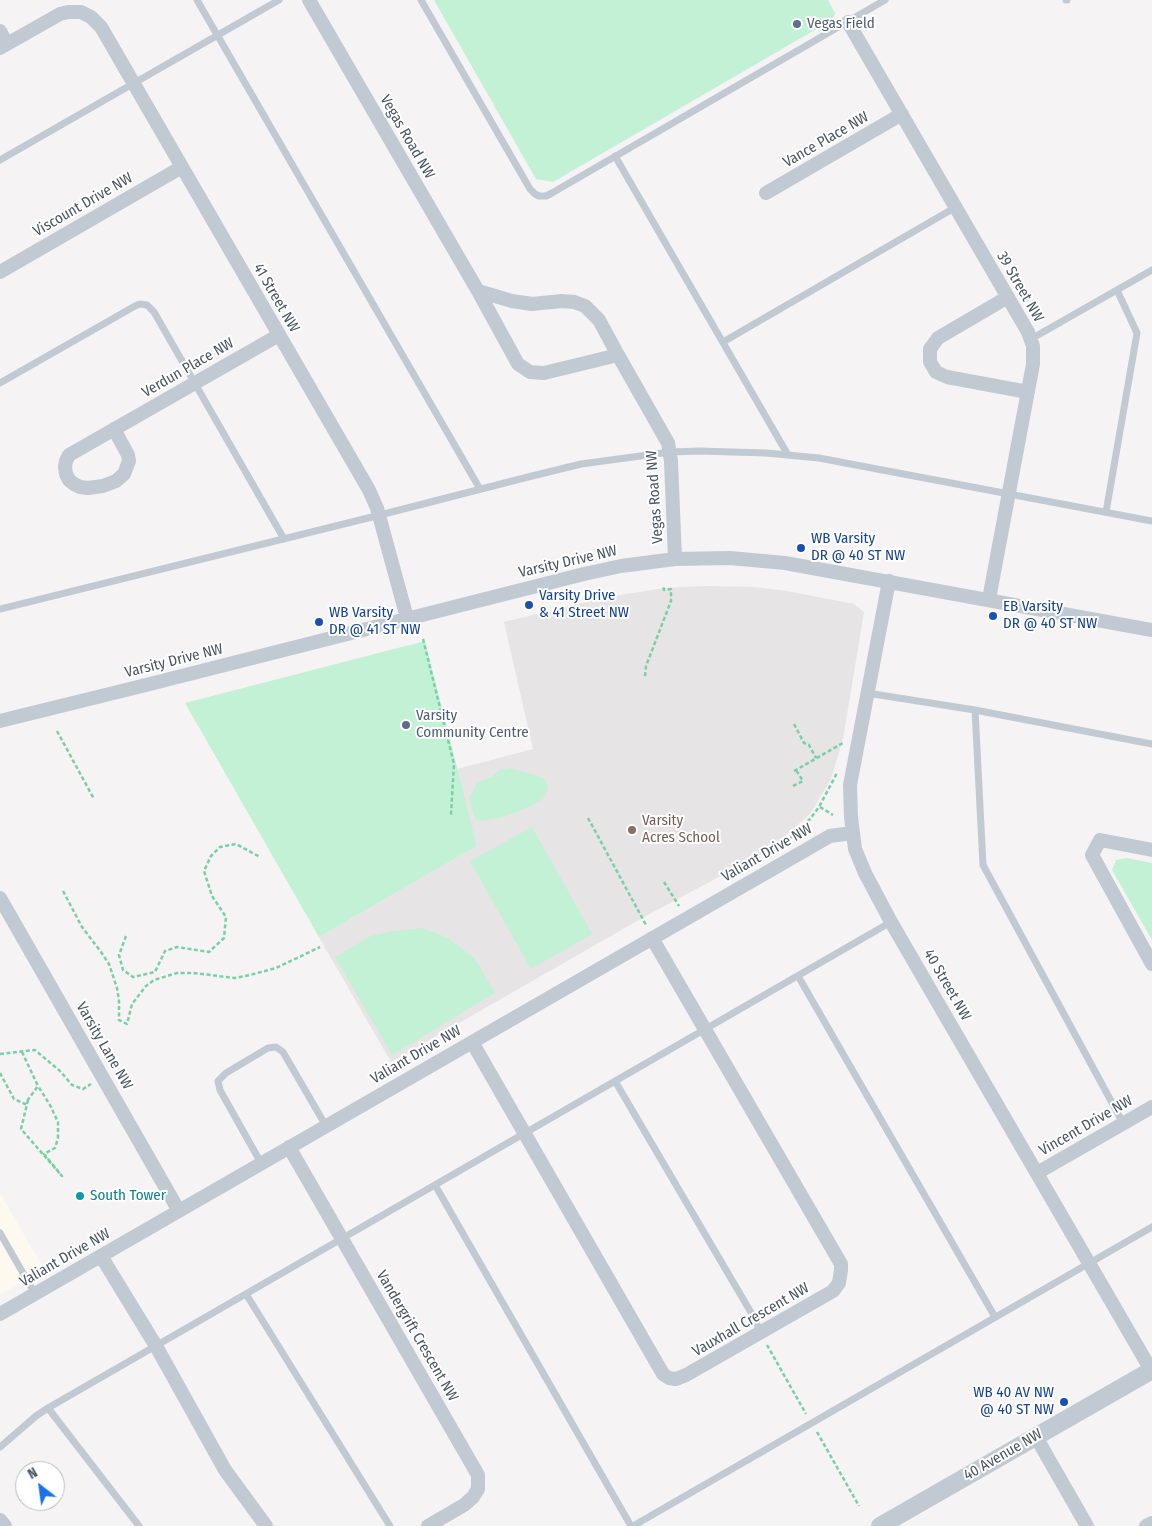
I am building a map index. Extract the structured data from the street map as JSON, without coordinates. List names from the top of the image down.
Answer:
{
  "streets": {
    "street": [
      "Vegas Road NW",
      "Vance Place NW",
      "Viscount Drive NW",
      "39 Street NW",
      "41 Street NW",
      "Verdun Place NW",
      "Varsity Drive NW",
      "Valiant Drive NW",
      "40 Street NW",
      "Varsity Lane NW",
      "Vincent Drive NW",
      "Vauxhall Crescent NW",
      "Vandergrift Crescent NW",
      "40 Avenue NW"
    ]
  },
  "crossings": [
    ["Vegas Road NW", "Varsity Drive NW"],
    ["Vance Place NW", "39 Street NW"],
    ["Viscount Drive NW", "41 Street NW"],
    ["39 Street NW", "Varsity Drive NW"],
    ["41 Street NW", "Verdun Place NW"],
    ["41 Street NW", "Varsity Drive NW"],
    ["Varsity Drive NW", "40 Street NW"],
    ["Valiant Drive NW", "40 Street NW"],
    ["Valiant Drive NW", "Varsity Lane NW"],
    ["Valiant Drive NW", "Vauxhall Crescent NW"],
    ["Valiant Drive NW", "Vandergrift Crescent NW"],
    ["40 Street NW", "Vincent Drive NW"],
    ["40 Street NW", "40 Avenue NW"]
  ],
  "places": [
    "Vegas Field",
    "WB Varsity DR @ 40 ST NW",
    "Varsity Drive & 41 Street NW",
    "EB Varsity DR @ 40 ST NW",
    "WB Varsity DR @ 41 ST NW",
    "Varsity Community Centre",
    "Varsity Acres School",
    "South Tower",
    "WB 40 AV NW @ 40 ST NW"
  ],
  "north": "top left"
}
